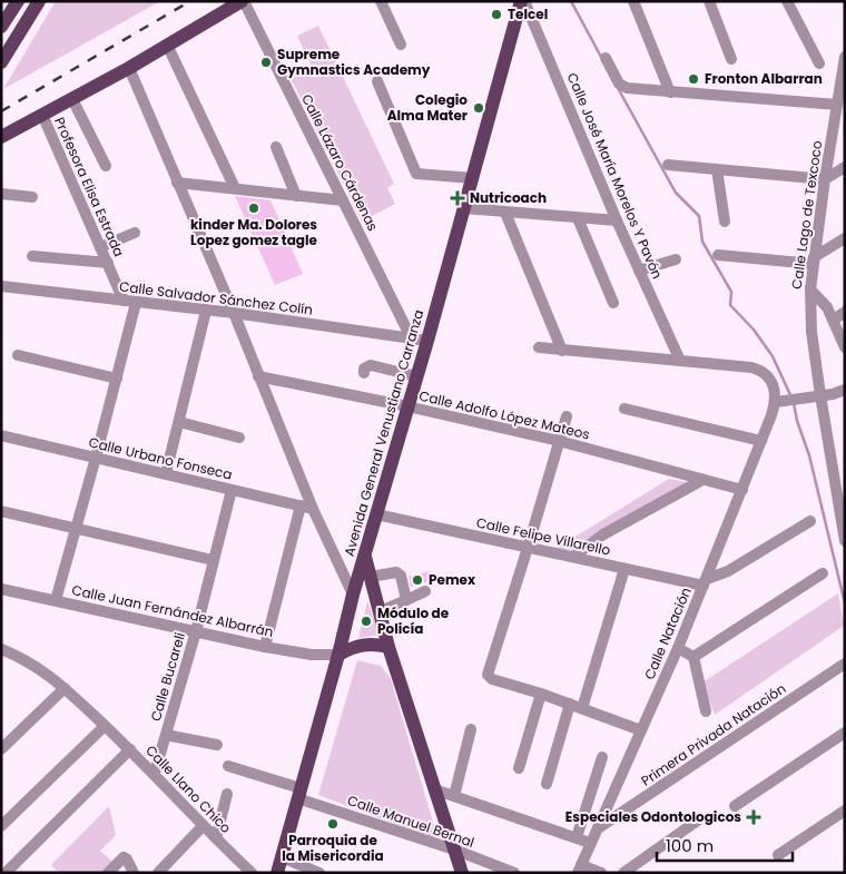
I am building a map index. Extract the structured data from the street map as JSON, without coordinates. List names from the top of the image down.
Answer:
{
  "streets": {
    "main road": ["Avenida General Venustiano Carranza"],
    "street": [
      "Calle Lázaro Cárdenas",
      "Calle José María Morelos Y Pavón",
      "Profesora Elisa Estrada",
      "Calle Lago de Texcoco",
      "Calle Salvador Sánchez Colín",
      "Calle Adolfo López Mateos",
      "Calle Urbano Fonseca",
      "Calle Felipe Villarello",
      "Calle Juan Fernández Albarrán",
      "Calle Natación",
      "Calle Bucareli",
      "Primera Privada Natación",
      "Calle Llano Chico",
      "Calle Manuel Bernal"
    ]
  },
  "crossings": [
    ["Calle Lázaro Cárdenas", "Calle Salvador Sánchez Colín"],
    ["Calle José María Morelos Y Pavón", "Avenida General Venustiano Carranza"],
    ["Profesora Elisa Estrada", "Calle Salvador Sánchez Colín"],
    ["Calle Salvador Sánchez Colín", "Avenida General Venustiano Carranza"],
    ["Calle Adolfo López Mateos", "Avenida General Venustiano Carranza"],
    ["Calle Adolfo López Mateos", "Calle Natación"],
    ["Avenida General Venustiano Carranza", "Calle Felipe Villarello"],
    ["Avenida General Venustiano Carranza", "Calle Juan Fernández Albarrán"],
    ["Avenida General Venustiano Carranza", "Calle Manuel Bernal"],
    ["Calle Urbano Fonseca", "Calle Bucareli"],
    ["Calle Felipe Villarello", "Calle Natación"],
    ["Calle Juan Fernández Albarrán", "Calle Bucareli"],
    ["Calle Natación", "Primera Privada Natación"],
    ["Calle Bucareli", "Calle Llano Chico"]
  ],
  "places": {
    "other": [
      "Telcel",
      "Supreme Gymnastics Academy",
      "Fronton Albarran",
      "Colegio Alma Mater",
      "kinder Ma. Dolores Lopez gomez tagle",
      "Pemex",
      "Módulo de Policía",
      "Parroquia de la Misericordia"
    ],
    "health": ["Nutricoach", "Especiales Odontologicos"]
  },
  "scale_bar": "100 m"
}
